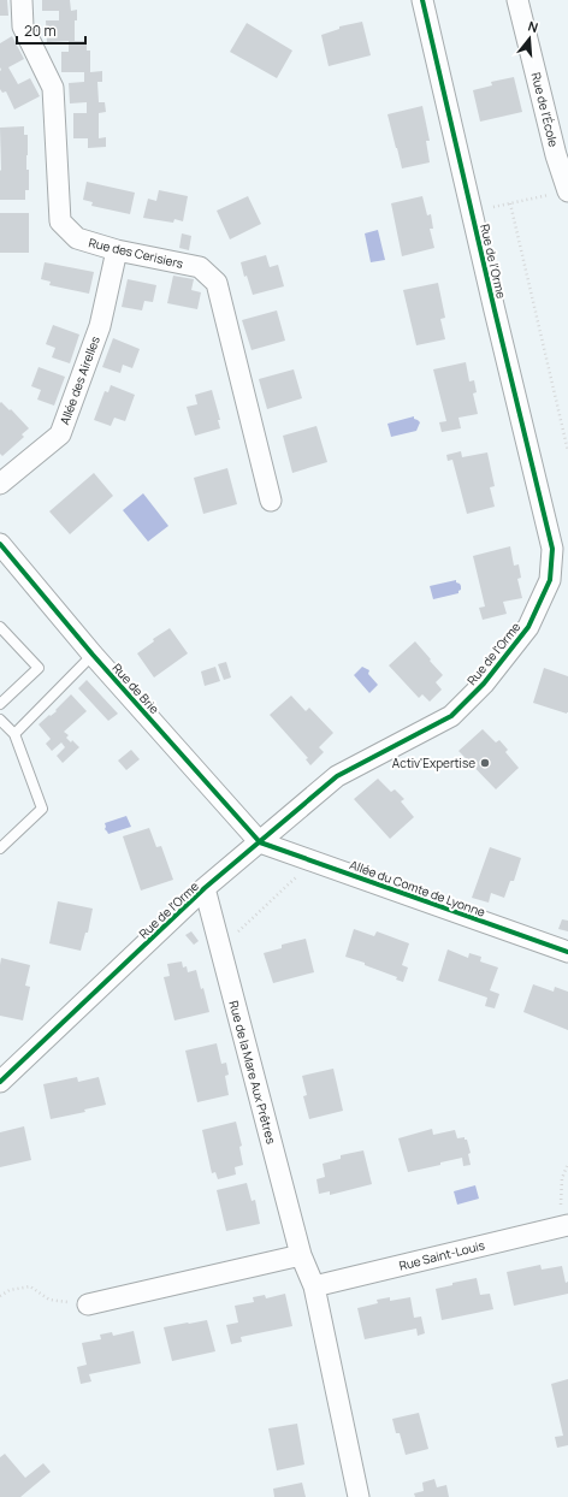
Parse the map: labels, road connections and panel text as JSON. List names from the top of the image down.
{
  "streets": {
    "street": [
      "Rue de l'École",
      "Rue des Cerisiers",
      "Rue de l'Orme",
      "Allée des Airelles",
      "Rue de Brie",
      "Allée du Comte de Lyonne",
      "Rue de la Mare Aux Prêtres",
      "Rue Saint-Louis"
    ]
  },
  "crossings": [
    ["Rue des Cerisiers", "Allée des Airelles"],
    ["Rue de l'Orme", "Rue de Brie"],
    ["Rue de l'Orme", "Allée du Comte de Lyonne"],
    ["Rue de l'Orme", "Rue de la Mare Aux Prêtres"],
    ["Rue de Brie", "Allée du Comte de Lyonne"],
    ["Rue de la Mare Aux Prêtres", "Rue Saint-Louis"]
  ],
  "places": ["Activ'Expertise"],
  "scale_bar": "20 m",
  "north": "top"
}
